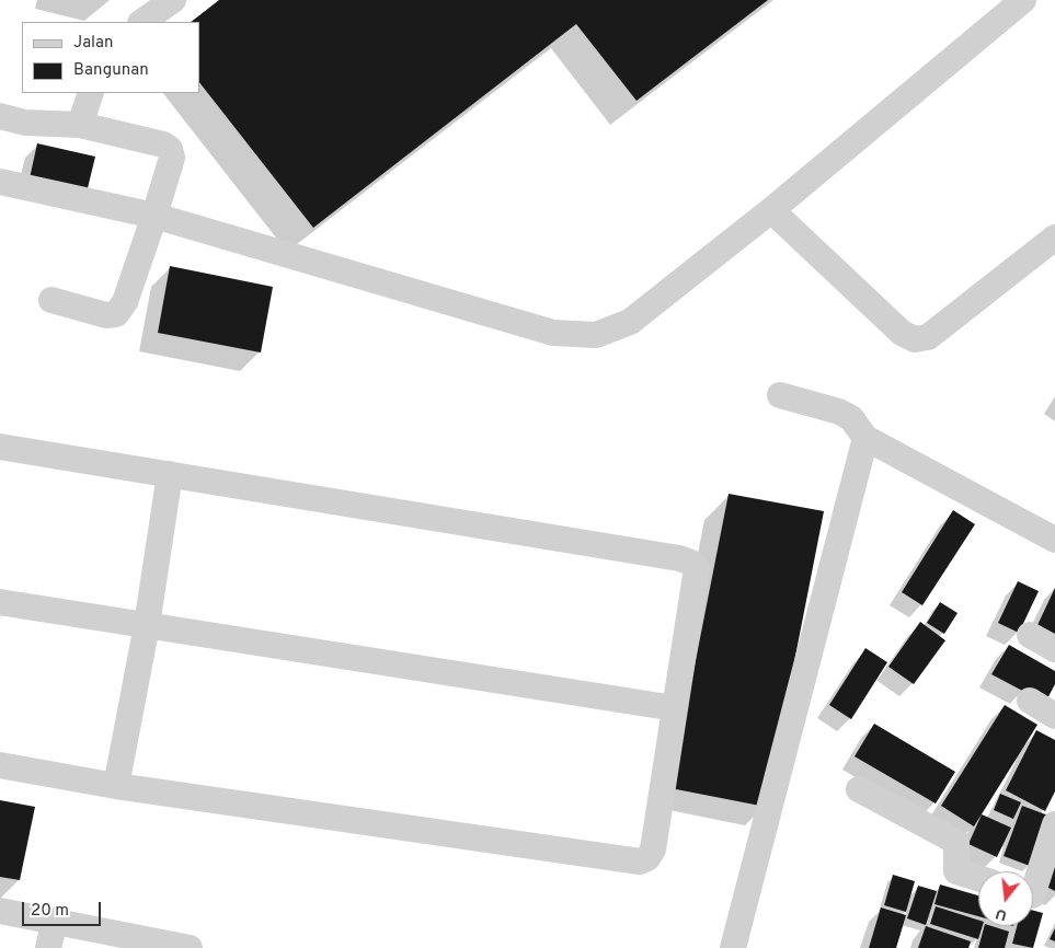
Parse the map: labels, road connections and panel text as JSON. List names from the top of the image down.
{
  "legend": ["Jalan", "Bangunan"],
  "scale_bar": "20 m",
  "north": "bottom"
}
